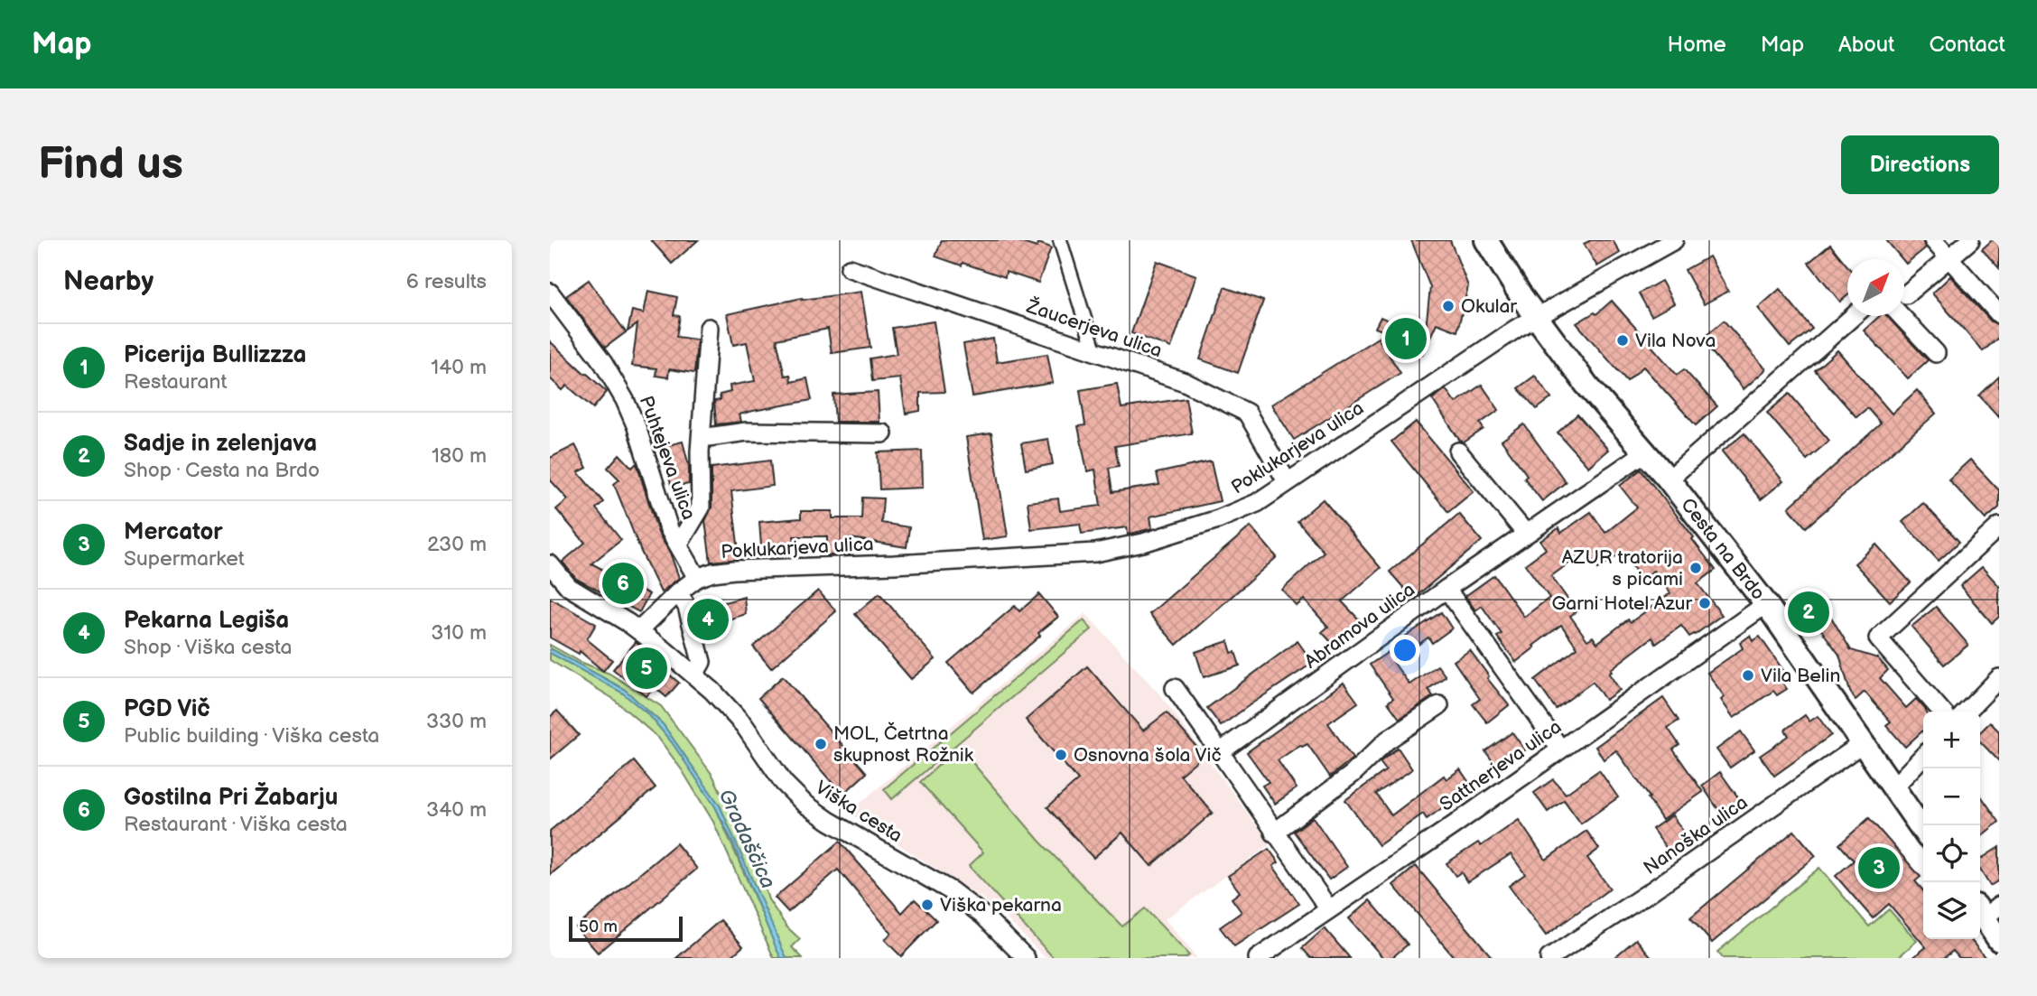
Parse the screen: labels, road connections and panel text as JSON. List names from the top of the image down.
{
  "streets": {
    "street": [
      "Žaucerjeva ulica",
      "Poklukarjeva ulica",
      "Puhtejeva ulica",
      "Cesta na Brdo",
      "Abramova ulica",
      "Sattnerjeva ulica",
      "Viška cesta",
      "Nanoška ulica"
    ]
  },
  "crossings": [
    ["Žaucerjeva ulica", "Poklukarjeva ulica"],
    ["Poklukarjeva ulica", "Puhtejeva ulica"],
    ["Poklukarjeva ulica", "Cesta na Brdo"],
    ["Cesta na Brdo", "Abramova ulica"],
    ["Cesta na Brdo", "Sattnerjeva ulica"],
    ["Cesta na Brdo", "Nanoška ulica"]
  ],
  "water": ["Gradaščica"],
  "places": [
    "Okular",
    "Vila Nova",
    "AZUR tratorija s picami",
    "Garni Hotel Azur",
    "Vila Belin",
    "MOL, Četrtna skupnost Rožnik",
    "Osnovna šola Vič",
    "Viška pekarna"
  ],
  "scale_bar": "50 m",
  "north": "top right",
  "page": {
    "header": "Map",
    "nav": [
      "Home",
      "Map",
      "About",
      "Contact"
    ],
    "buttons": "Directions",
    "title": "Find us",
    "heading": ["Nearby", "6 results"],
    "pins": [
      "1",
      "6",
      "2",
      "4",
      "5",
      "3"
    ],
    "list": [
      {
        "mark": "1",
        "name": "Picerija Bullizzza",
        "note": "Restaurant",
        "value": "140 m"
      },
      {
        "mark": "2",
        "name": "Sadje in zelenjava",
        "note": "Shop · Cesta na Brdo",
        "value": "180 m"
      },
      {
        "mark": "3",
        "name": "Mercator",
        "note": "Supermarket",
        "value": "230 m"
      },
      {
        "mark": "4",
        "name": "Pekarna Legiša",
        "note": "Shop · Viška cesta",
        "value": "310 m"
      },
      {
        "mark": "5",
        "name": "PGD Vič",
        "note": "Public building · Viška cesta",
        "value": "330 m"
      },
      {
        "mark": "6",
        "name": "Gostilna Pri Žabarju",
        "note": "Restaurant · Viška cesta",
        "value": "340 m"
      }
    ],
    "map_buttons": ["+", "−"],
    "scale": "50 m"
  }
}
